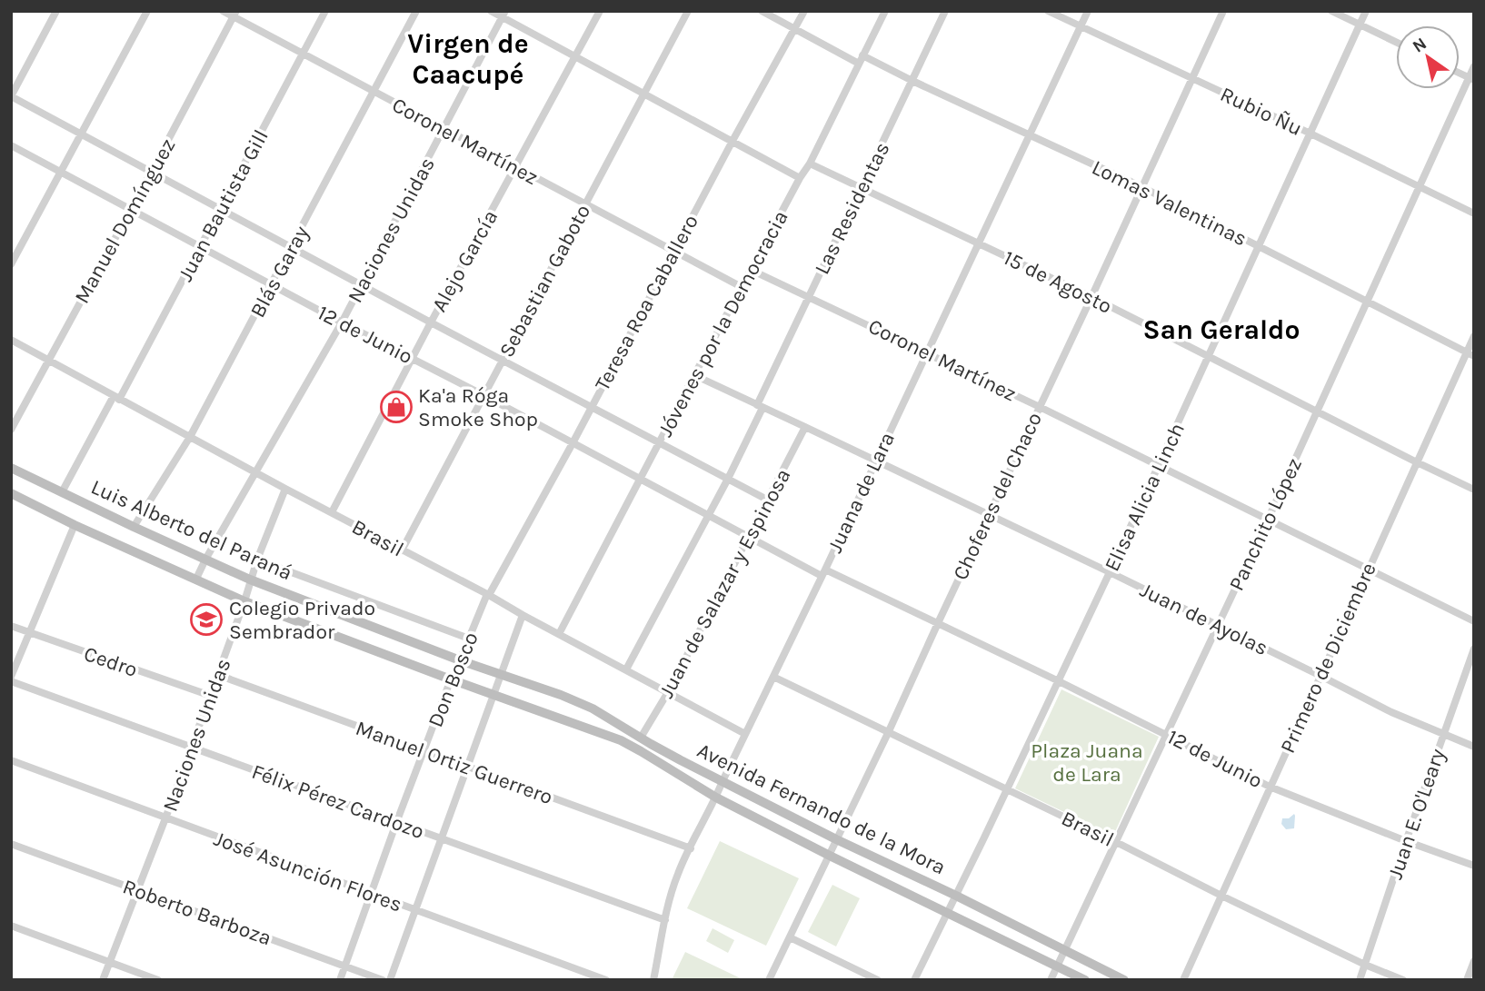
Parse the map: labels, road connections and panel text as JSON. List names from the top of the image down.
{
  "streets": {
    "main road": ["Luis Alberto del Paraná", "Avenida Fernando de la Mora"],
    "street": [
      "Rubio Ñu",
      "Coronel Martínez",
      "Lomas Valentinas",
      "Juan Bautista Gill",
      "Las Residentas",
      "Manuel Domínguez",
      "Naciones Unidas",
      "Alejo García",
      "Blás Garay",
      "Sebastian Gaboto",
      "15 de Agosto",
      "Teresa Roa Caballero",
      "Jóvenes por la Democracia",
      "12 de Junio",
      "Juana de Lara",
      "Choferes del Chaco",
      "Elisa Alicia Linch",
      "Panchito López",
      "Brasil",
      "Juan de Salazar y Espinosa",
      "Juan de Ayolas",
      "Primero de Diciembre",
      "Cedro",
      "Don Bosco",
      "Manuel Ortiz Guerrero",
      "Félix Pérez Cardozo",
      "Juan E. O'Leary",
      "José Asunción Flores",
      "Roberto Barboza"
    ]
  },
  "crossings": [
    ["Rubio Ñu", "Juana de Lara"],
    ["Rubio Ñu", "Choferes del Chaco"],
    ["Rubio Ñu", "Elisa Alicia Linch"],
    ["Rubio Ñu", "Panchito López"],
    ["Coronel Martínez", "Juan Bautista Gill"],
    ["Coronel Martínez", "Las Residentas"],
    ["Coronel Martínez", "Manuel Domínguez"],
    ["Coronel Martínez", "Naciones Unidas"],
    ["Coronel Martínez", "Alejo García"],
    ["Coronel Martínez", "Blás Garay"],
    ["Coronel Martínez", "Sebastian Gaboto"],
    ["Coronel Martínez", "Teresa Roa Caballero"],
    ["Coronel Martínez", "Jóvenes por la Democracia"],
    ["Coronel Martínez", "Juana de Lara"],
    ["Coronel Martínez", "Choferes del Chaco"],
    ["Coronel Martínez", "Elisa Alicia Linch"],
    ["Coronel Martínez", "Panchito López"],
    ["Coronel Martínez", "Primero de Diciembre"],
    ["Lomas Valentinas", "Las Residentas"],
    ["Lomas Valentinas", "Teresa Roa Caballero"],
    ["Lomas Valentinas", "Jóvenes por la Democracia"],
    ["Lomas Valentinas", "Juana de Lara"],
    ["Lomas Valentinas", "Choferes del Chaco"],
    ["Lomas Valentinas", "Elisa Alicia Linch"],
    ["Lomas Valentinas", "Panchito López"],
    ["Lomas Valentinas", "Primero de Diciembre"],
    ["Juan Bautista Gill", "12 de Junio"],
    ["Juan Bautista Gill", "Luis Alberto del Paraná"],
    ["Juan Bautista Gill", "Brasil"],
    ["Las Residentas", "15 de Agosto"],
    ["Las Residentas", "12 de Junio"],
    ["Las Residentas", "Brasil"],
    ["Las Residentas", "Juan de Ayolas"],
    ["Manuel Domínguez", "12 de Junio"],
    ["Manuel Domínguez", "Brasil"],
    ["Naciones Unidas", "12 de Junio"],
    ["Naciones Unidas", "Luis Alberto del Paraná"],
    ["Naciones Unidas", "Brasil"],
    ["Naciones Unidas", "Cedro"],
    ["Naciones Unidas", "Manuel Ortiz Guerrero"],
    ["Naciones Unidas", "Félix Pérez Cardozo"],
    ["Naciones Unidas", "Avenida Fernando de la Mora"],
    ["Naciones Unidas", "José Asunción Flores"],
    ["Naciones Unidas", "Roberto Barboza"],
    ["Alejo García", "12 de Junio"],
    ["Alejo García", "Brasil"],
    ["Blás Garay", "12 de Junio"],
    ["Blás Garay", "Luis Alberto del Paraná"],
    ["Blás Garay", "Brasil"],
    ["Sebastian Gaboto", "12 de Junio"],
    ["Sebastian Gaboto", "Brasil"],
    ["15 de Agosto", "Jóvenes por la Democracia"],
    ["15 de Agosto", "Juana de Lara"],
    ["15 de Agosto", "Choferes del Chaco"],
    ["15 de Agosto", "Elisa Alicia Linch"],
    ["15 de Agosto", "Panchito López"],
    ["15 de Agosto", "Primero de Diciembre"],
    ["Teresa Roa Caballero", "12 de Junio"],
    ["Teresa Roa Caballero", "Brasil"],
    ["Teresa Roa Caballero", "Don Bosco"],
    ["Jóvenes por la Democracia", "12 de Junio"],
    ["Jóvenes por la Democracia", "Brasil"],
    ["Jóvenes por la Democracia", "Juan de Ayolas"],
    ["12 de Junio", "Juana de Lara"],
    ["12 de Junio", "Choferes del Chaco"],
    ["12 de Junio", "Elisa Alicia Linch"],
    ["12 de Junio", "Panchito López"],
    ["12 de Junio", "Juan de Salazar y Espinosa"],
    ["12 de Junio", "Primero de Diciembre"],
    ["12 de Junio", "Juan E. O'Leary"],
    ["Juana de Lara", "Brasil"],
    ["Juana de Lara", "Juan de Ayolas"],
    ["Juana de Lara", "Manuel Ortiz Guerrero"],
    ["Juana de Lara", "Félix Pérez Cardozo"],
    ["Juana de Lara", "Avenida Fernando de la Mora"],
    ["Choferes del Chaco", "Brasil"],
    ["Choferes del Chaco", "Juan de Ayolas"],
    ["Choferes del Chaco", "Avenida Fernando de la Mora"],
    ["Elisa Alicia Linch", "Brasil"],
    ["Elisa Alicia Linch", "Juan de Ayolas"],
    ["Elisa Alicia Linch", "Avenida Fernando de la Mora"],
    ["Panchito López", "Brasil"],
    ["Panchito López", "Juan de Ayolas"],
    ["Panchito López", "Avenida Fernando de la Mora"],
    ["Luis Alberto del Paraná", "Don Bosco"],
    ["Luis Alberto del Paraná", "Avenida Fernando de la Mora"],
    ["Brasil", "Juan de Salazar y Espinosa"],
    ["Brasil", "Primero de Diciembre"],
    ["Brasil", "Don Bosco"],
    ["Brasil", "Juan E. O'Leary"],
    ["Juan de Salazar y Espinosa", "Juan de Ayolas"],
    ["Juan de Salazar y Espinosa", "Avenida Fernando de la Mora"],
    ["Juan de Ayolas", "Primero de Diciembre"],
    ["Juan de Ayolas", "Juan E. O'Leary"],
    ["Don Bosco", "Manuel Ortiz Guerrero"],
    ["Don Bosco", "Félix Pérez Cardozo"],
    ["Don Bosco", "Avenida Fernando de la Mora"],
    ["Don Bosco", "José Asunción Flores"],
    ["Don Bosco", "Roberto Barboza"]
  ],
  "districts": ["Virgen de Caacupé", "San Geraldo"],
  "parks": ["Plaza Juana de Lara"],
  "places": {
    "shop": ["Ka'a Róga Smoke Shop"],
    "school or university": ["Colegio Privado Sembrador"]
  },
  "north": "top left"
}
